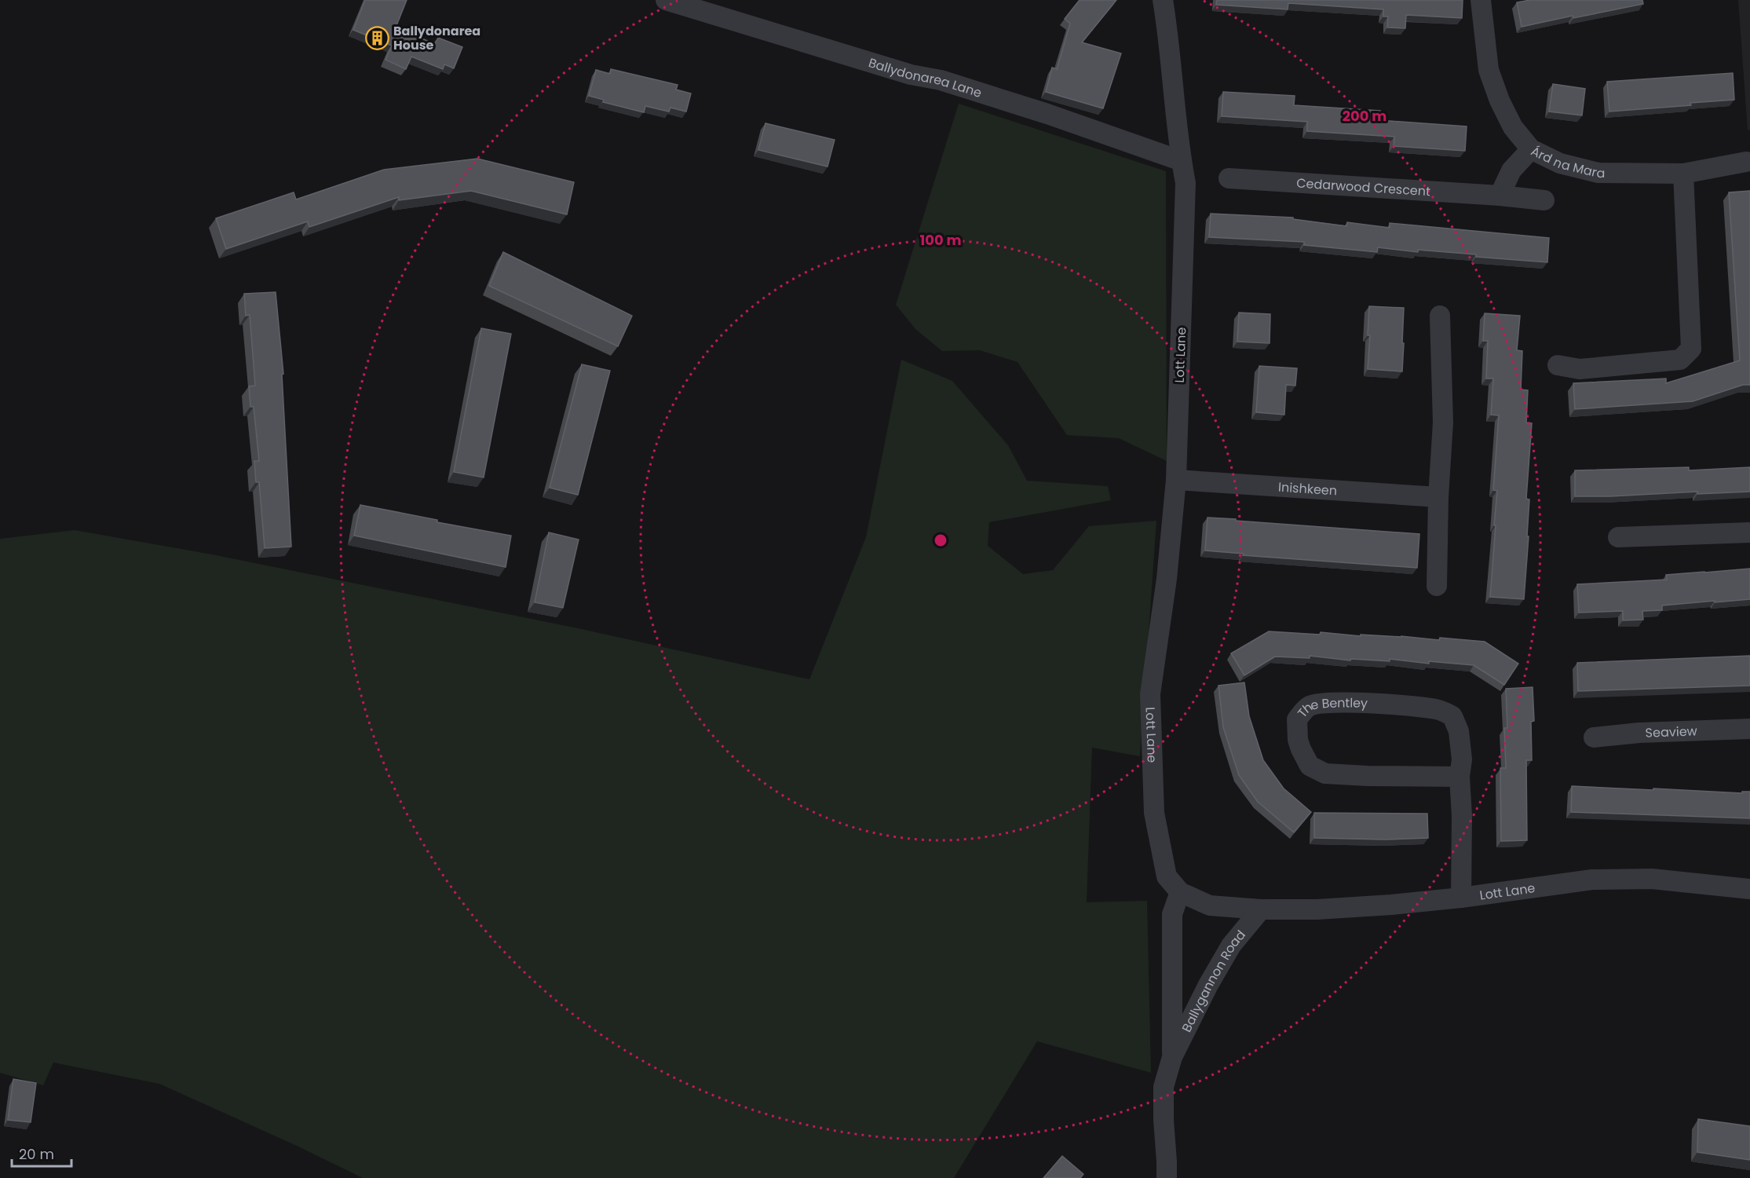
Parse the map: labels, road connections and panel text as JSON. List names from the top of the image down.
{
  "streets": {
    "street": [
      "Ballydonarea Lane",
      "Árd na Mara",
      "Cedarwood Crescent",
      "Lott Lane",
      "Inishkeen",
      "The Bentley",
      "Seaview",
      "Ballygannon Road"
    ]
  },
  "crossings": [
    ["Ballydonarea Lane", "Lott Lane"],
    ["Lott Lane", "Inishkeen"],
    ["Lott Lane", "The Bentley"],
    ["Lott Lane", "Ballygannon Road"]
  ],
  "places": {
    "building": ["Ballydonarea House"]
  },
  "scale_bar": "20 m",
  "rings": ["200 m", "100 m"]
}
